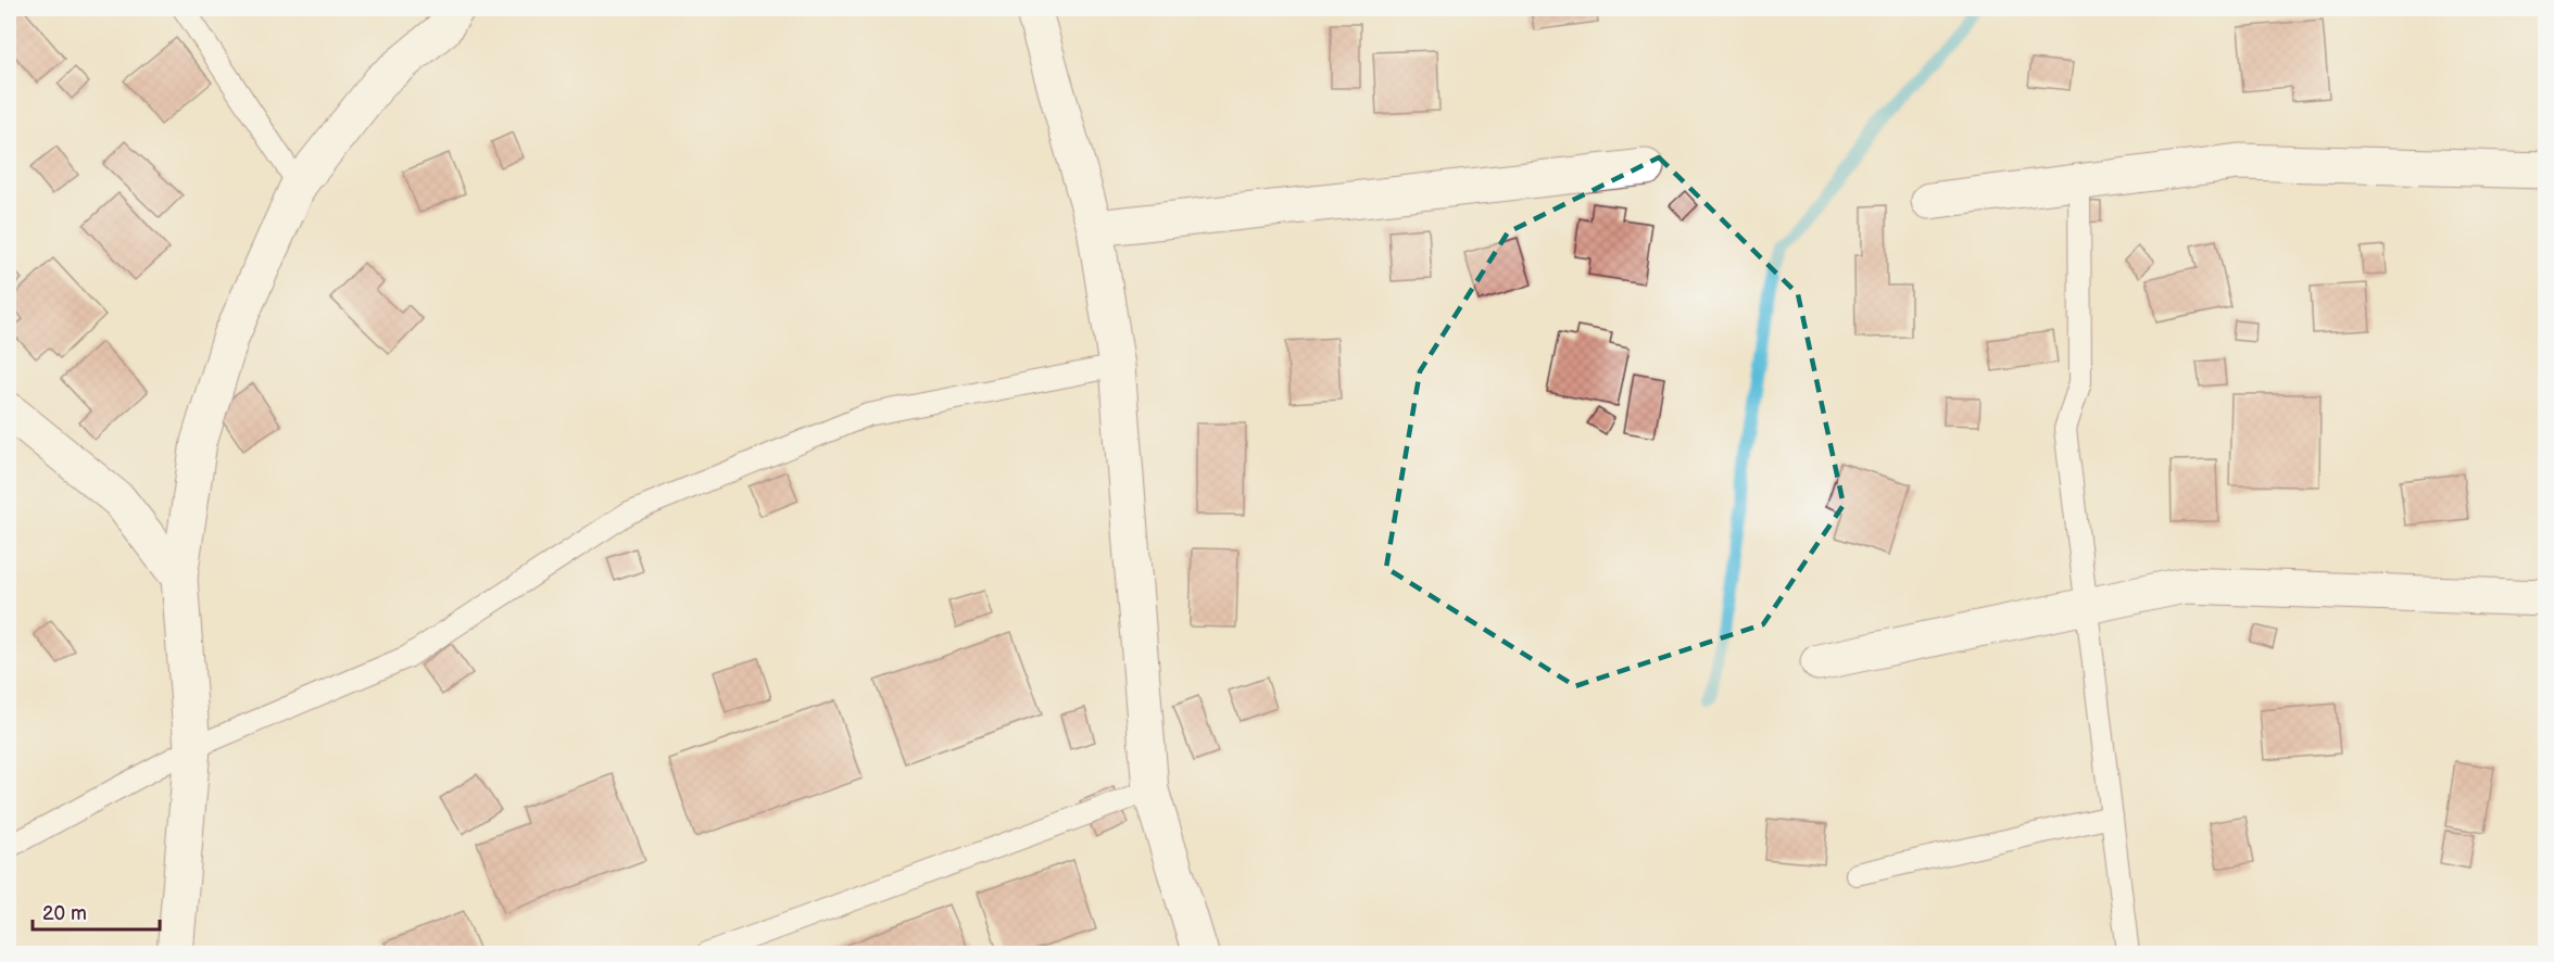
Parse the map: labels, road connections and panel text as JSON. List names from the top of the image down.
{
  "scale_bar": "20 m"
}
